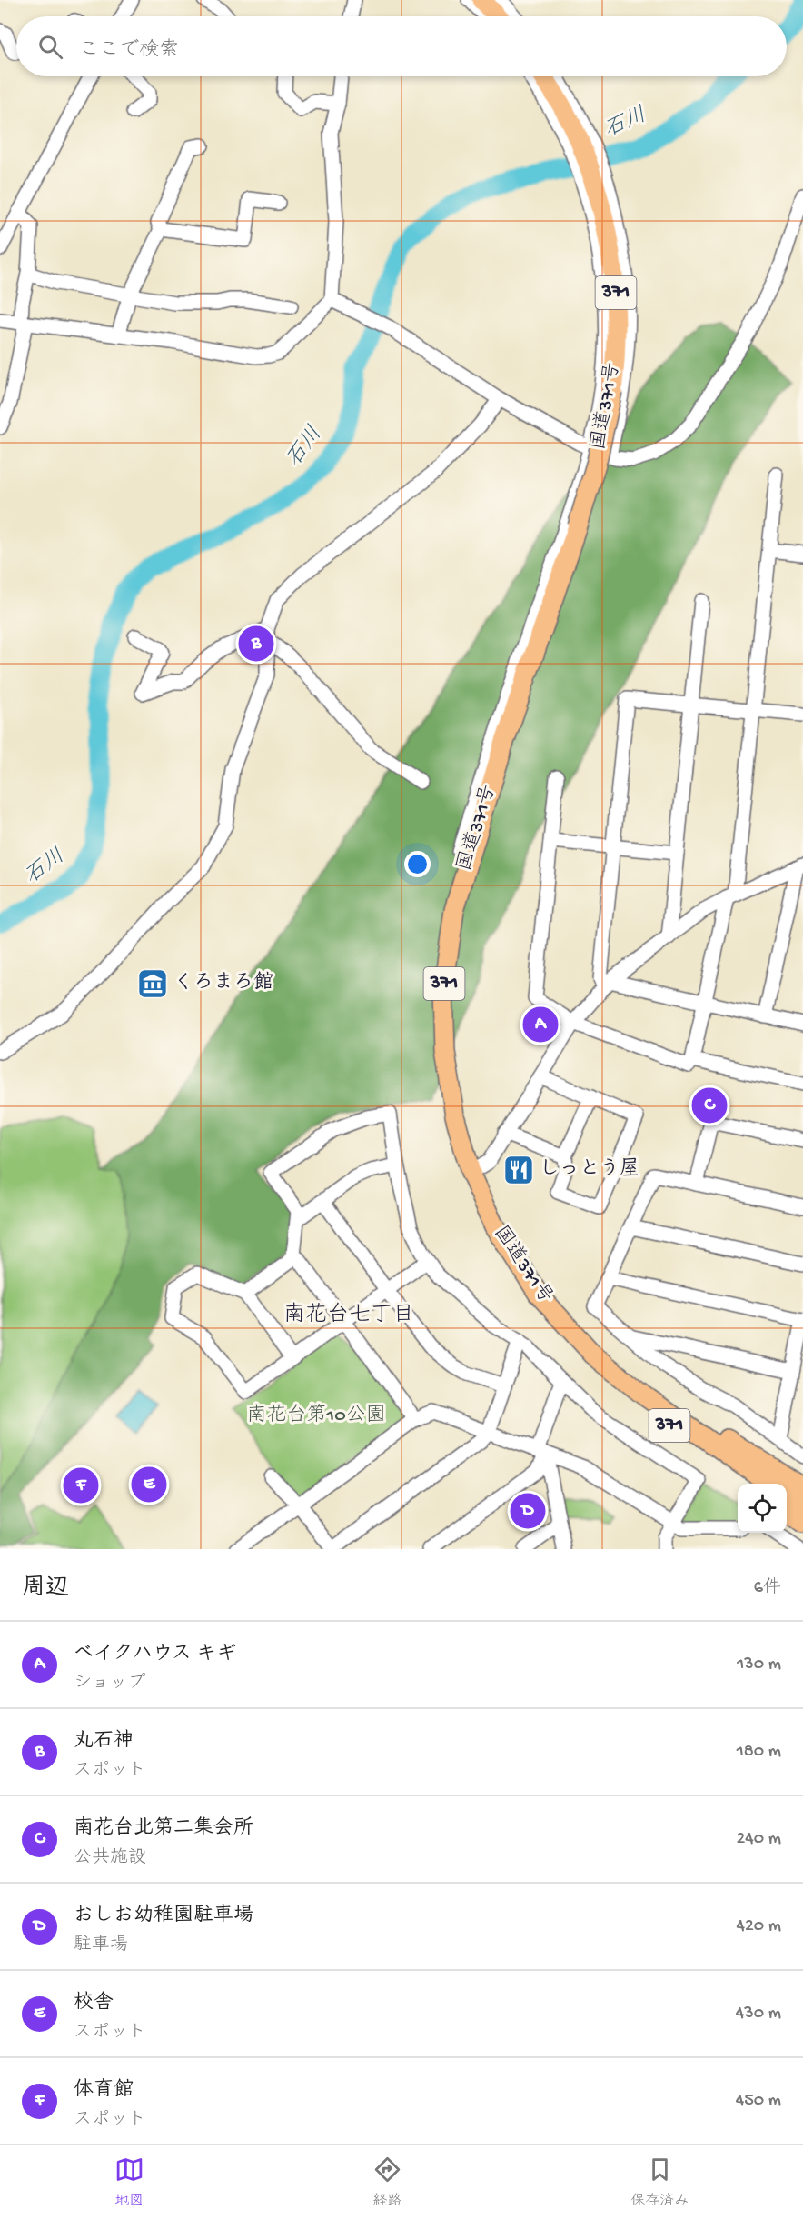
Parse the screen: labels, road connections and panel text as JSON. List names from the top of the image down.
{
  "streets": {
    "highway": ["371", "国道371号"]
  },
  "crossings": [
    ["371", "国道371号"]
  ],
  "districts": ["南花台七丁目"],
  "water": ["石川"],
  "parks": ["南花台第10公園"],
  "places": {
    "museum": ["くろまろ館"],
    "restaurant": ["しっとう屋"]
  },
  "page": {
    "search": "ここで検索",
    "pins": [
      "B",
      "A",
      "C",
      "E",
      "F",
      "D"
    ],
    "heading": ["周辺", "6件"],
    "list": [
      {
        "mark": "A",
        "name": "ベイクハウス キギ",
        "note": "ショップ",
        "value": "130 m"
      },
      {
        "mark": "B",
        "name": "丸石神",
        "note": "スポット",
        "value": "180 m"
      },
      {
        "mark": "C",
        "name": "南花台北第二集会所",
        "note": "公共施設",
        "value": "240 m"
      },
      {
        "mark": "D",
        "name": "おしお幼稚園駐車場",
        "note": "駐車場",
        "value": "420 m"
      },
      {
        "mark": "E",
        "name": "校舎",
        "note": "スポット",
        "value": "430 m"
      },
      {
        "mark": "F",
        "name": "体育館",
        "note": "スポット",
        "value": "450 m"
      }
    ],
    "nav": ["地図", "経路", "保存済み"]
  }
}
